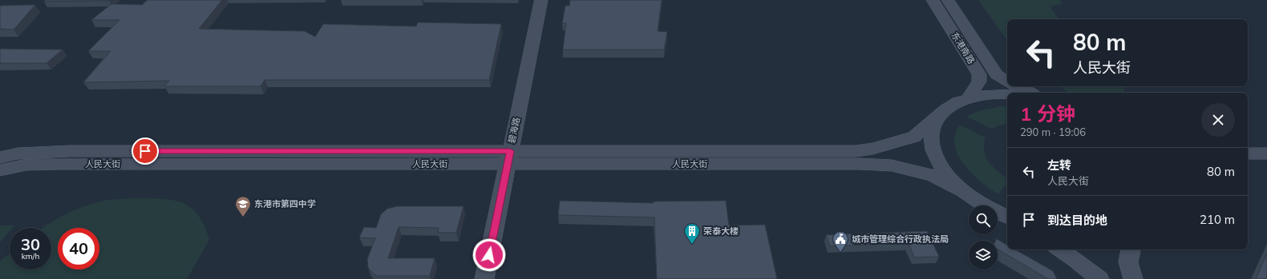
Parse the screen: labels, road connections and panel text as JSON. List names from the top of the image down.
{
  "streets": {
    "main road": ["东港南路", "碧海路", "人民大街"]
  },
  "crossings": [
    ["碧海路", "人民大街"]
  ],
  "places": {
    "school or university": ["东港市第四中学"],
    "building": ["荣泰大楼"],
    "public building": ["城市管理综合行政执法局"]
  },
  "page": {
    "turn": ["80 m", "人民大街"],
    "heading": ["1 分钟", "290 m · 19:06"],
    "list": [
      {
        "name": "左转",
        "note": "人民大街",
        "value": "80 m"
      },
      {
        "name": "到达目的地",
        "value": "210 m"
      }
    ],
    "speed": "30 km/h",
    "limit": "40"
  }
}
